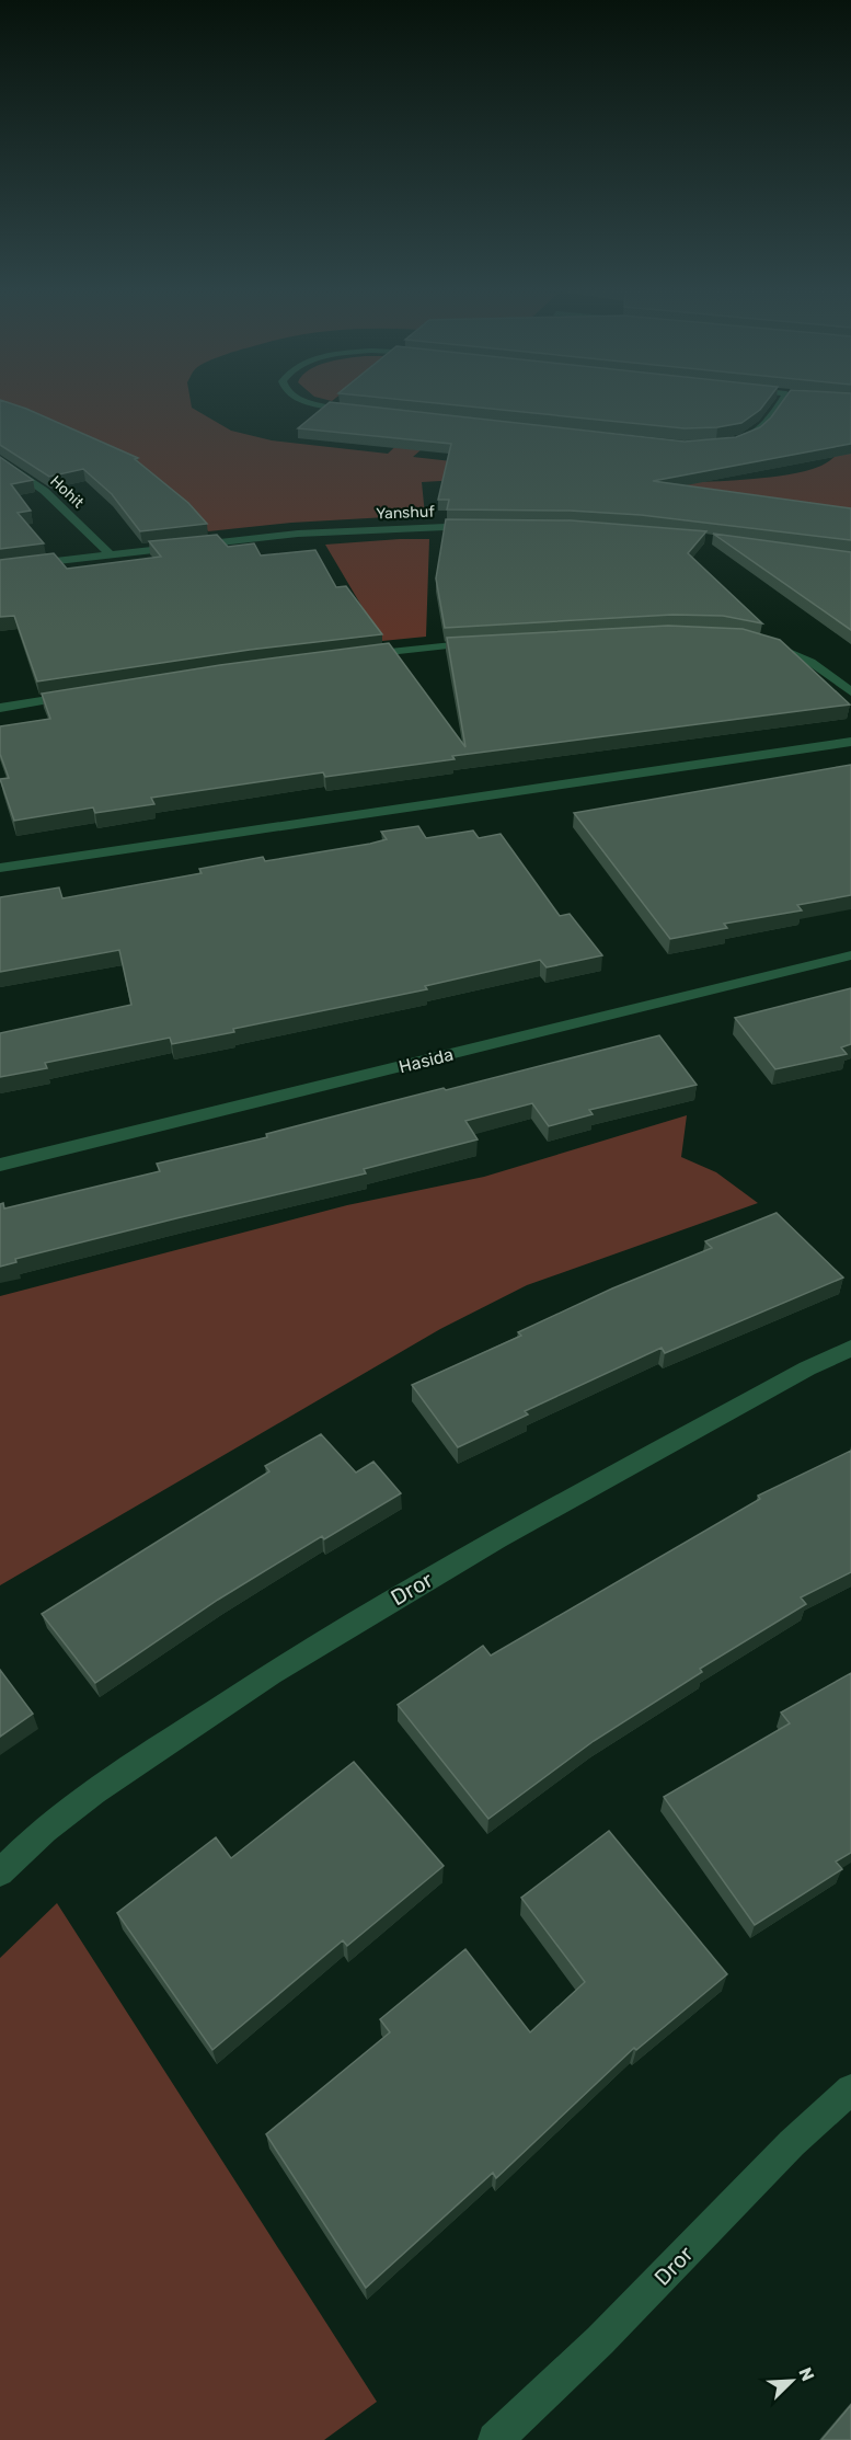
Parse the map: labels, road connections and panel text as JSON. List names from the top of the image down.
{
  "streets": {
    "street": [
      "Hohit",
      "Yanshuf",
      "Hasida",
      "Dror"
    ]
  },
  "crossings": [
    ["Hohit", "Yanshuf"]
  ],
  "north": "top right"
}
